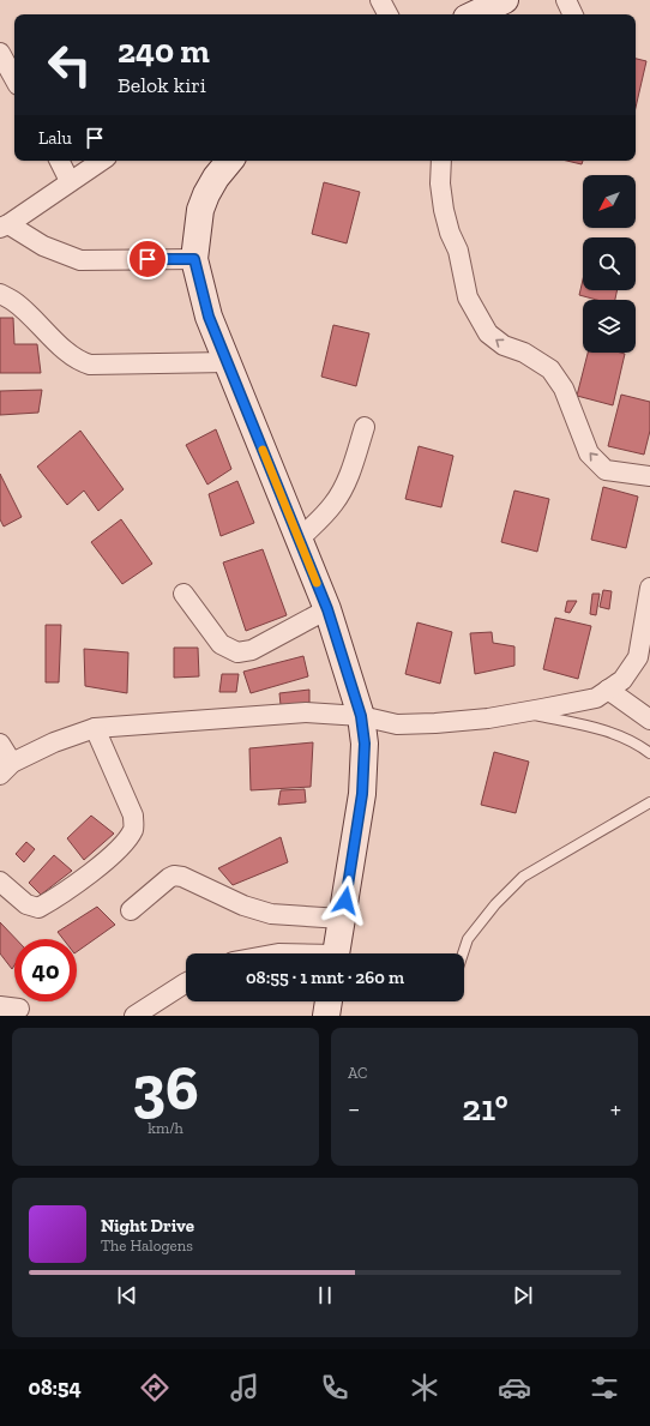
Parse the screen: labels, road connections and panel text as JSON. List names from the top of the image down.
{
  "north": "bottom left",
  "page": {
    "turn": ["240 m", "Belok kiri"],
    "then": "Lalu",
    "limit": "40",
    "trip": "08:55 · 1 mnt · 260 m",
    "tile": [
      ["36", "km/h"],
      "AC"
    ],
    "heat": ["−", "21°", "+"],
    "song": ["Night Drive", "The Halogens"],
    "tabs": "08:54"
  }
}
